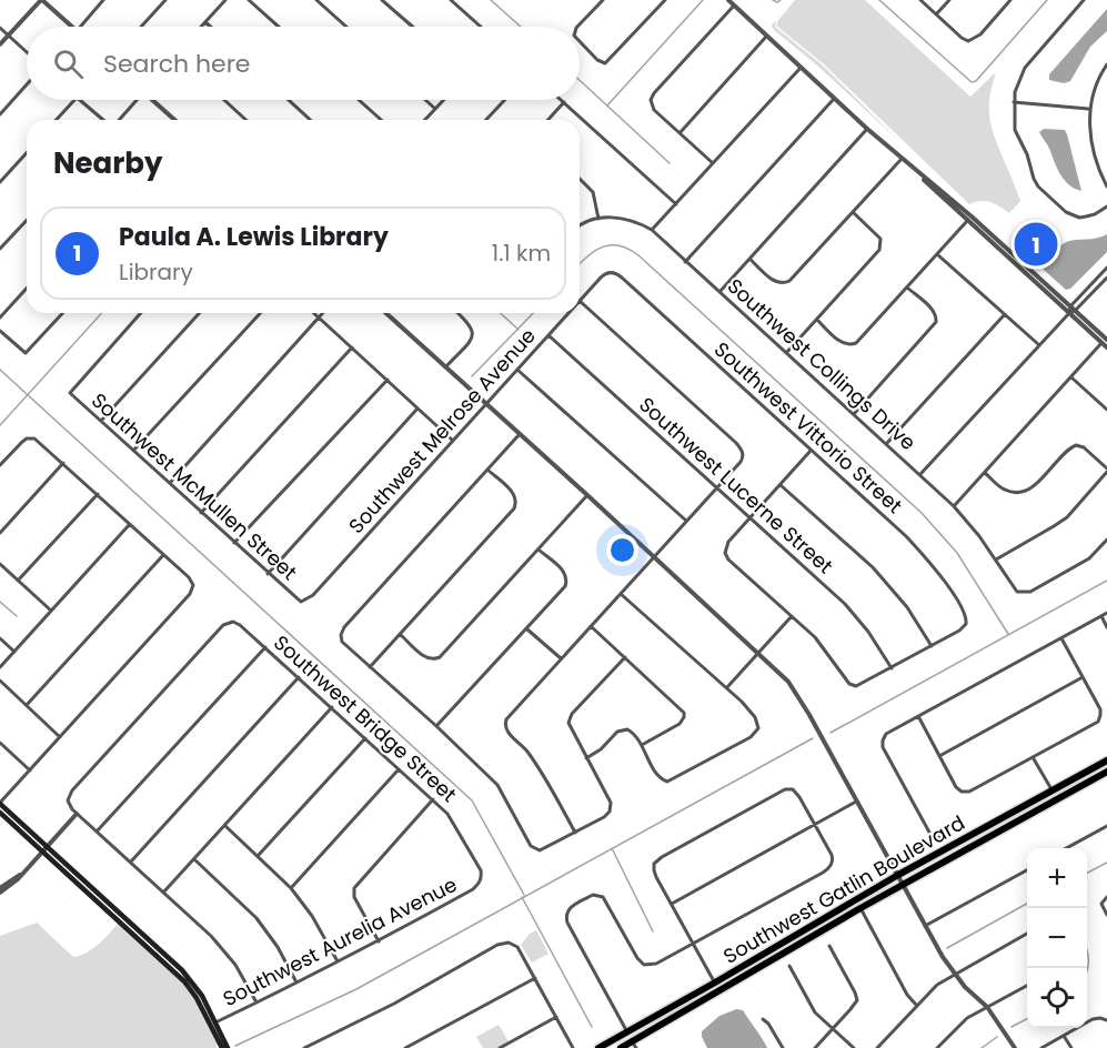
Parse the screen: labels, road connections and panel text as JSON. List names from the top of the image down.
{
  "streets": {
    "main road": ["Southwest Gatlin Boulevard"],
    "street": [
      "Southwest Collings Drive",
      "Southwest Vittorio Street",
      "Southwest Melrose Avenue",
      "Southwest Lucerne Street",
      "Southwest McMullen Street",
      "Southwest Bridge Street",
      "Southwest Aurelia Avenue"
    ]
  },
  "crossings": [
    ["Southwest Vittorio Street", "Southwest Melrose Avenue"],
    ["Southwest Melrose Avenue", "Southwest Lucerne Street"],
    ["Southwest Melrose Avenue", "Southwest McMullen Street"],
    ["Southwest Bridge Street", "Southwest Aurelia Avenue"]
  ],
  "page": {
    "search": "Search here",
    "heading": "Nearby",
    "list": [
      {
        "mark": "1",
        "name": "Paula A. Lewis Library",
        "note": "Library",
        "value": "1.1 km"
      }
    ],
    "pins": "1",
    "map_buttons": ["+", "−"]
  }
}
